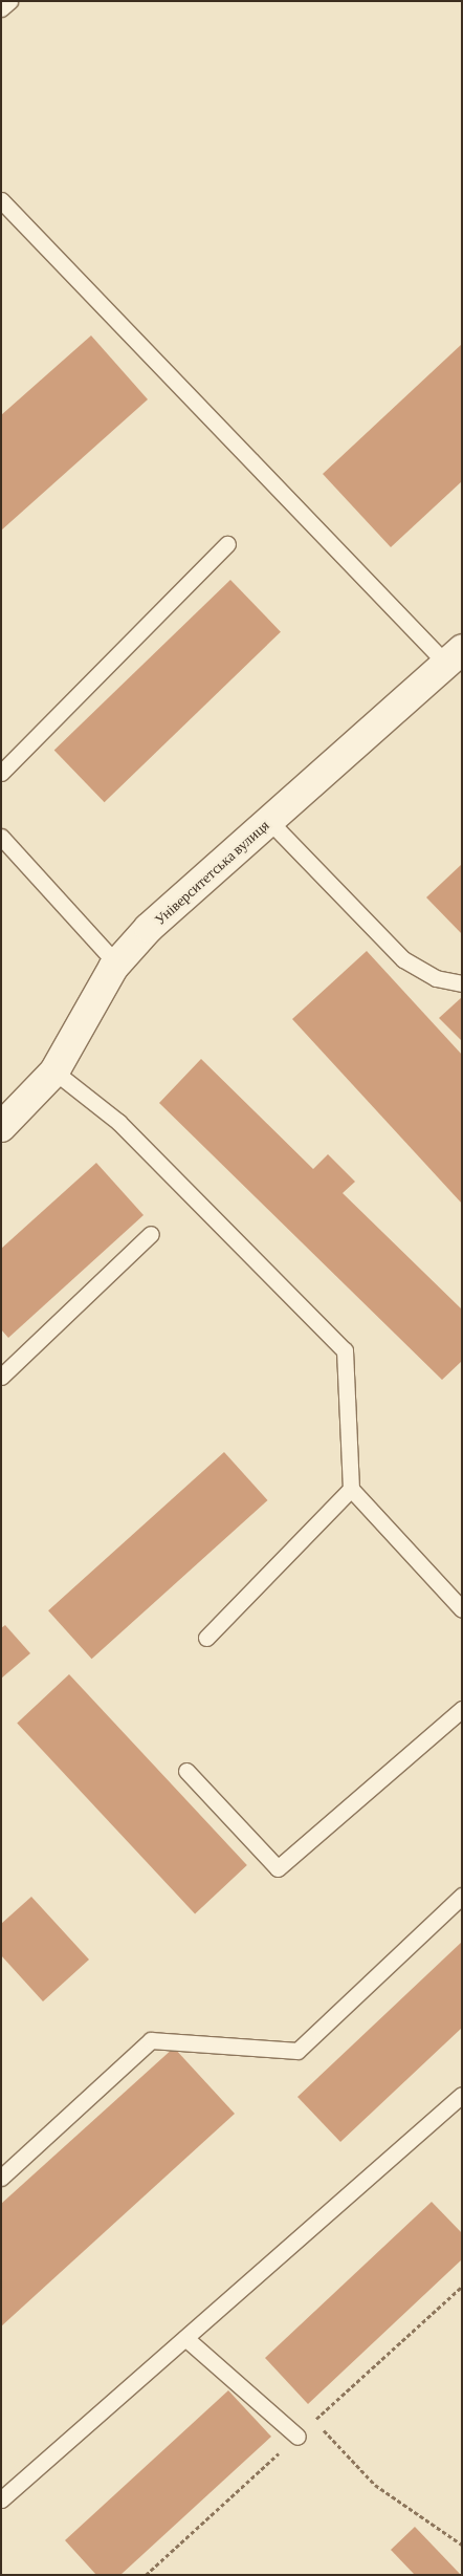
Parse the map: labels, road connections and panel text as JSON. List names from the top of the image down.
{
  "streets": {
    "street": ["Університетська вулиця"]
  }
}
